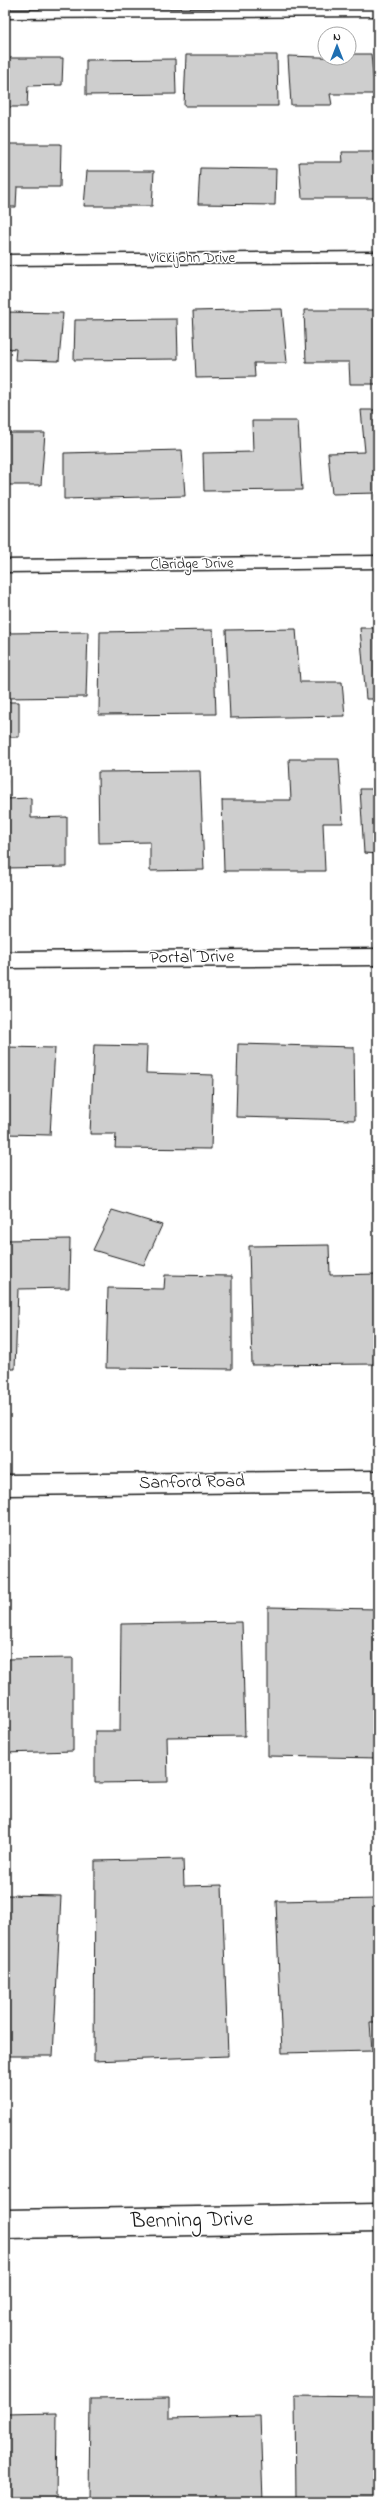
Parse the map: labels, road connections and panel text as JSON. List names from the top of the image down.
{
  "streets": {
    "street": [
      "Vickijohn Drive",
      "Claridge Drive",
      "Portal Drive",
      "Sanford Road",
      "Benning Drive"
    ]
  },
  "north": "top"
}
